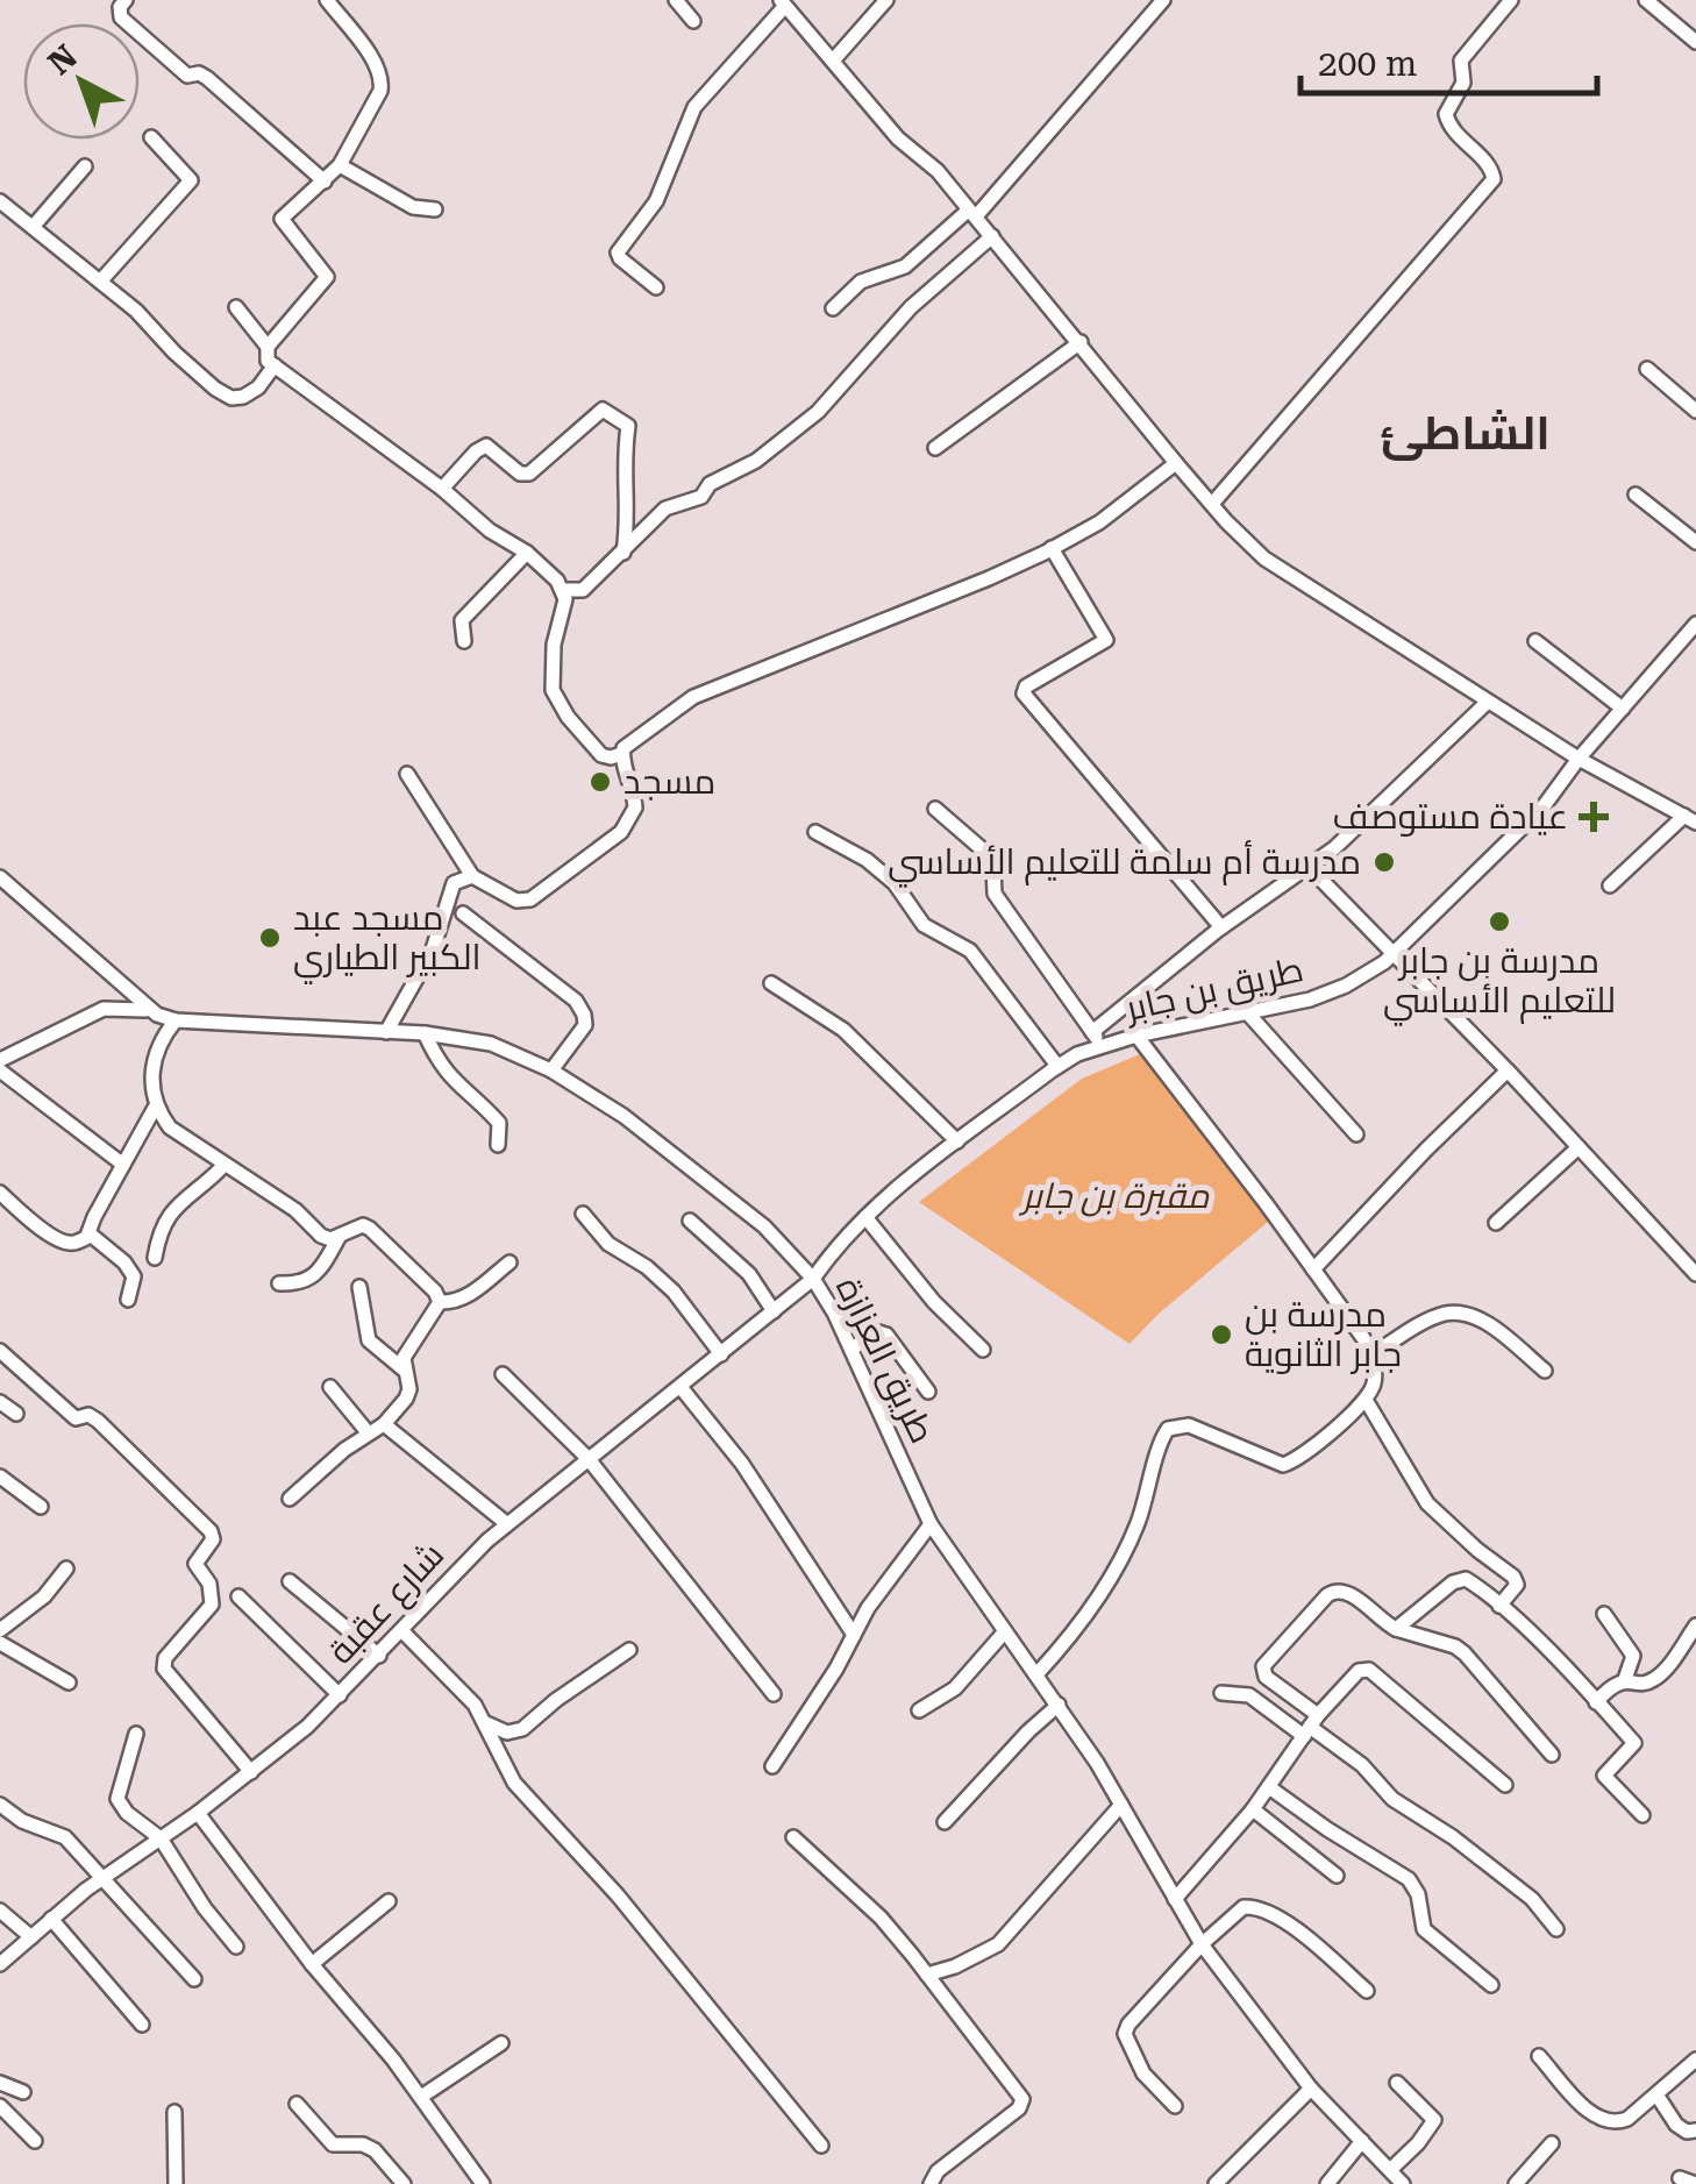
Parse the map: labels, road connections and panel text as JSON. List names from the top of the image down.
{
  "streets": {
    "street": ["طريق بن جابر", "طريق العزازة", "شارع عقبة"]
  },
  "crossings": [
    ["طريق بن جابر", "طريق العزازة"],
    ["طريق بن جابر", "شارع عقبة"],
    ["طريق العزازة", "شارع عقبة"]
  ],
  "districts": ["الشاطئ"],
  "parks": ["مقبرة بن جابر"],
  "places": {
    "other": [
      "مسجد",
      "مدرسة أم سلمة للتعليم الأساسي",
      "مدرسة بن جابر للتعليم الأساسي",
      "مسجد عبد الكبير الطياري",
      "مدرسة بن جابر الثانوية"
    ],
    "health": ["عيادة مستوصف"]
  },
  "scale_bar": "200 m",
  "north": "top left"
}
